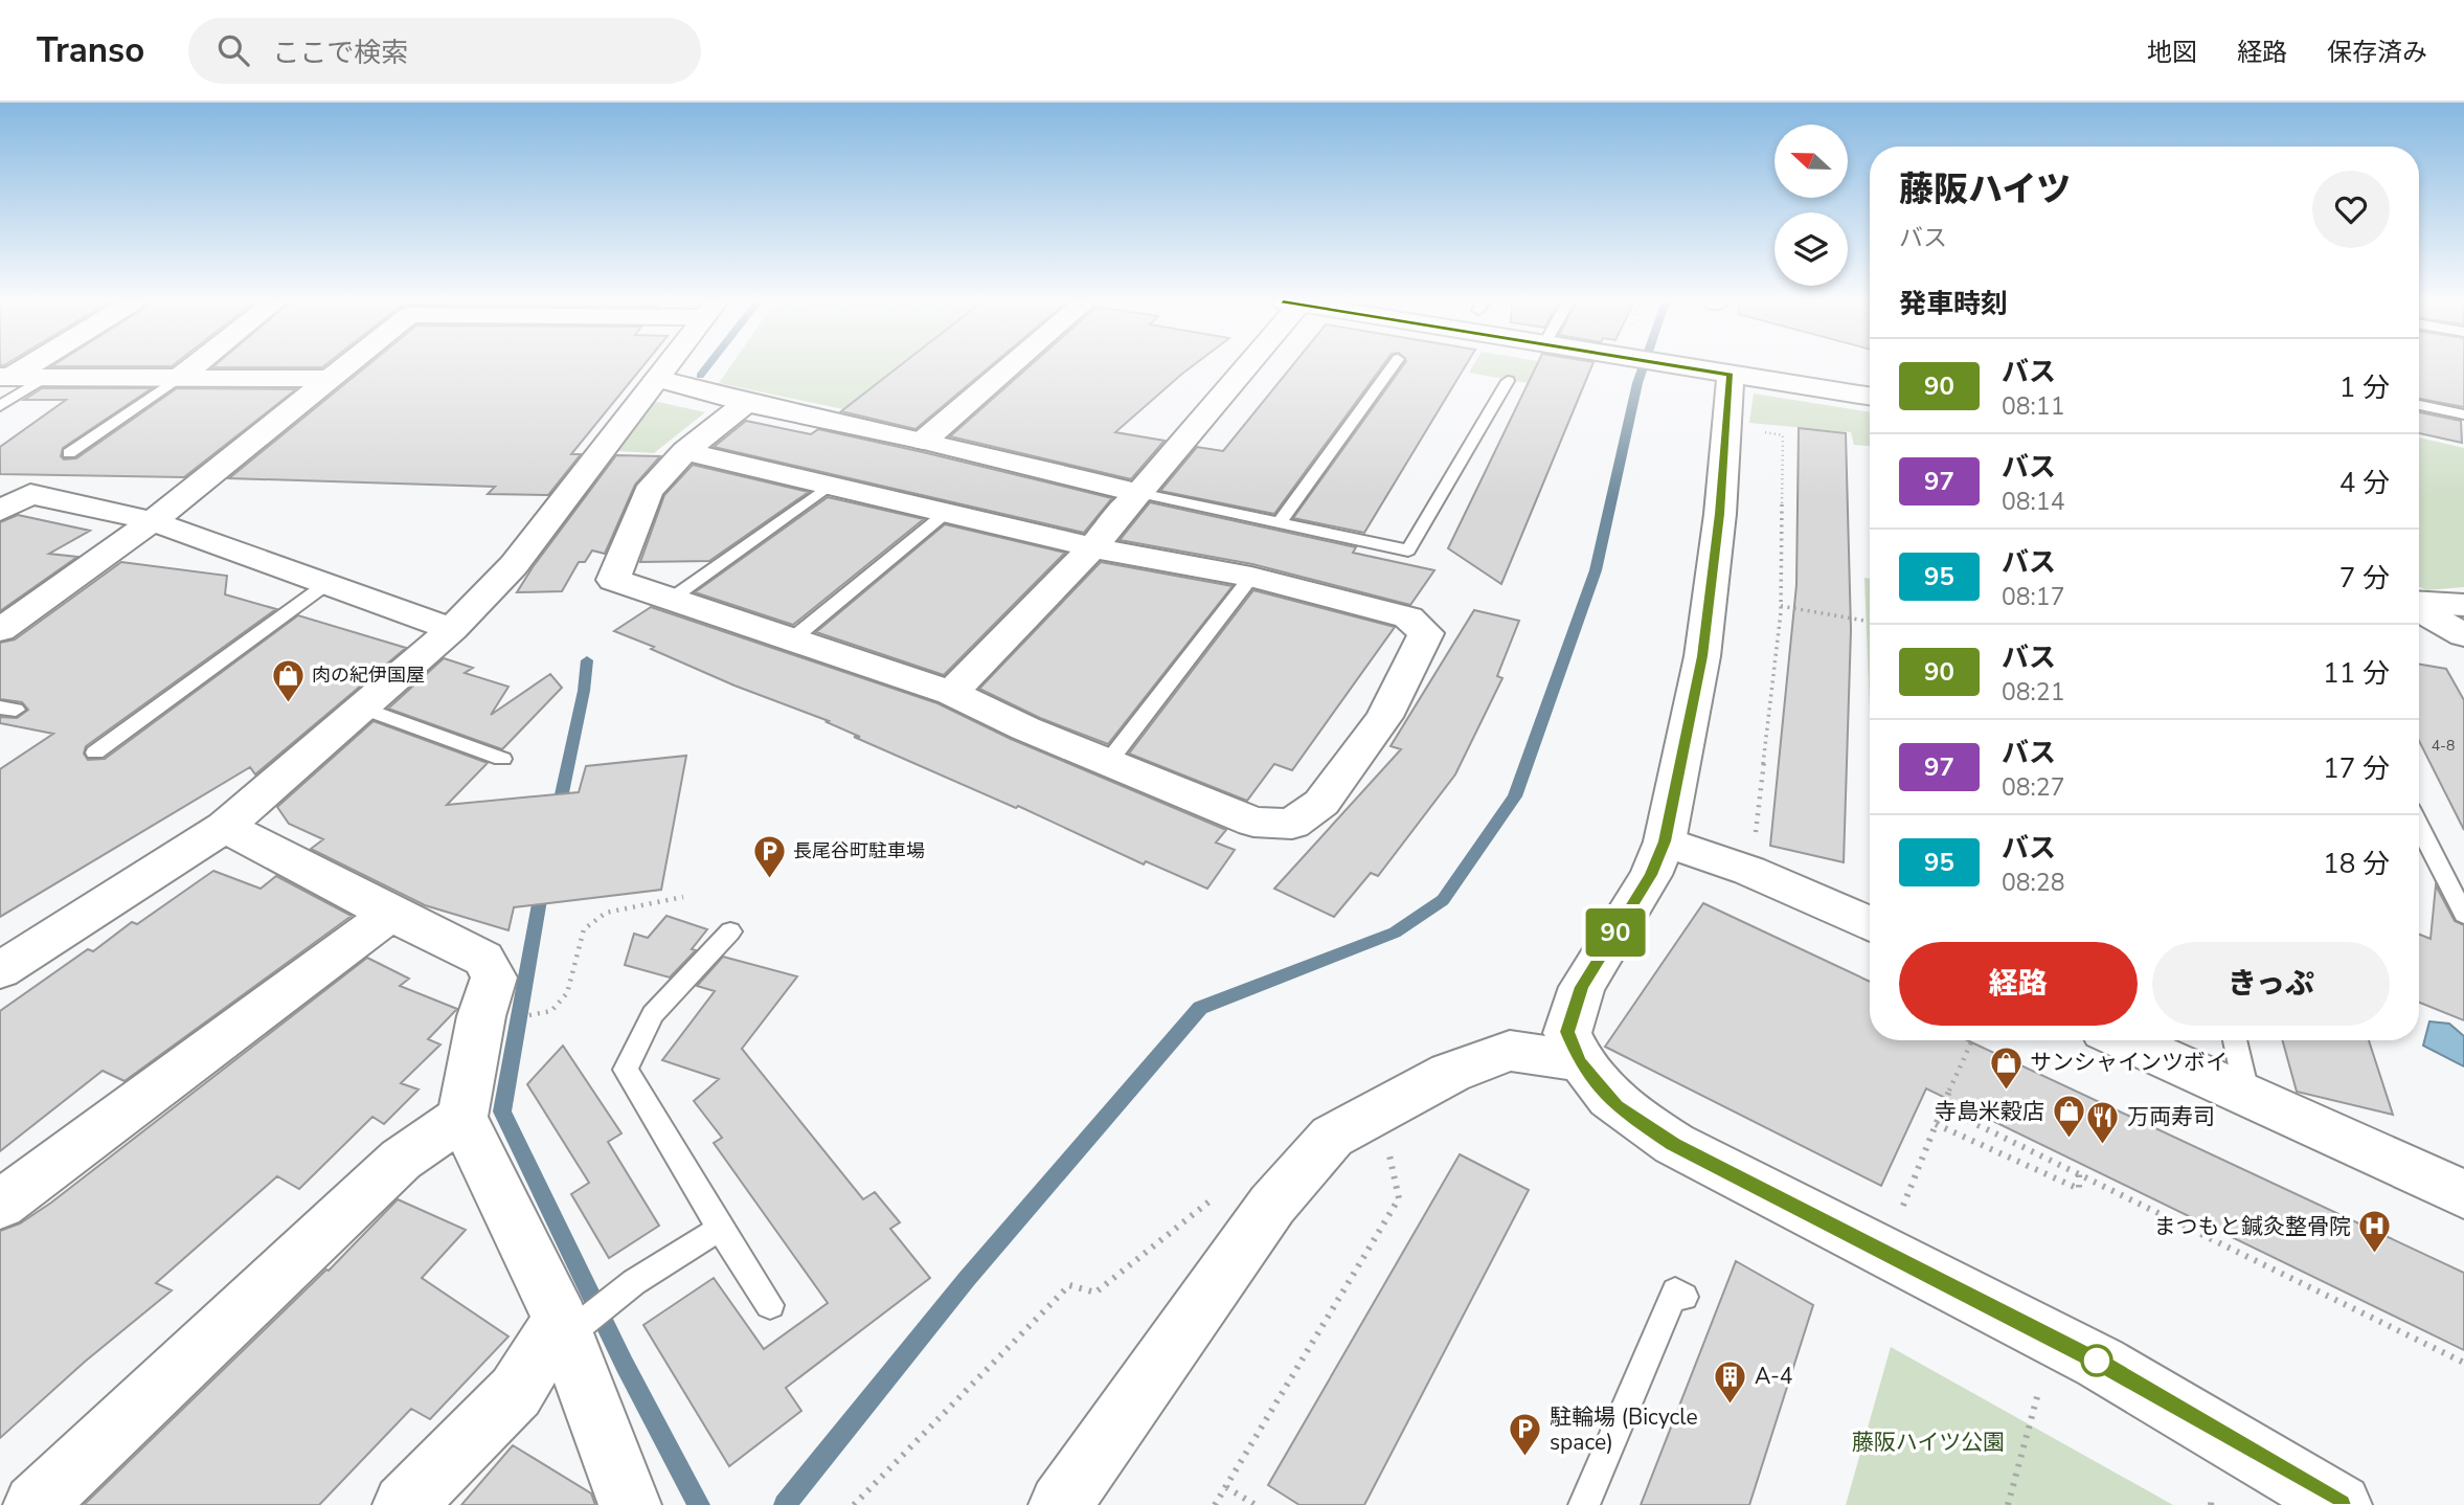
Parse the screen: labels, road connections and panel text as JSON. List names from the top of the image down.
{
  "parks": ["藤阪ハイツ公園"],
  "places": {
    "shop": ["肉の紀伊国屋", "サンシャインツボイ", "寺島米穀店"],
    "parking": ["長尾谷町駐車場", "駐輪場 (Bicycle space)"],
    "restaurant": ["万両寿司"],
    "hospital": ["まつもと鍼灸整骨院"],
    "building": ["A-4"]
  },
  "lines": ["bus line 90"],
  "house_numbers": ["4-8"],
  "north": "left",
  "page": {
    "header": "Transo",
    "search": "ここで検索",
    "nav": ["地図", "経路", "保存済み"],
    "on_map": "90",
    "heading": [
      ["藤阪ハイツ", "バス"],
      "発車時刻"
    ],
    "list": [
      {
        "mark": "90",
        "name": "バス",
        "note": "08:11",
        "value": "1 分"
      },
      {
        "mark": "97",
        "name": "バス",
        "note": "08:14",
        "value": "4 分"
      },
      {
        "mark": "95",
        "name": "バス",
        "note": "08:17",
        "value": "7 分"
      },
      {
        "mark": "90",
        "name": "バス",
        "note": "08:21",
        "value": "11 分"
      },
      {
        "mark": "97",
        "name": "バス",
        "note": "08:27",
        "value": "17 分"
      },
      {
        "mark": "95",
        "name": "バス",
        "note": "08:28",
        "value": "18 分"
      }
    ],
    "buttons": ["経路", "きっぷ"]
  }
}
